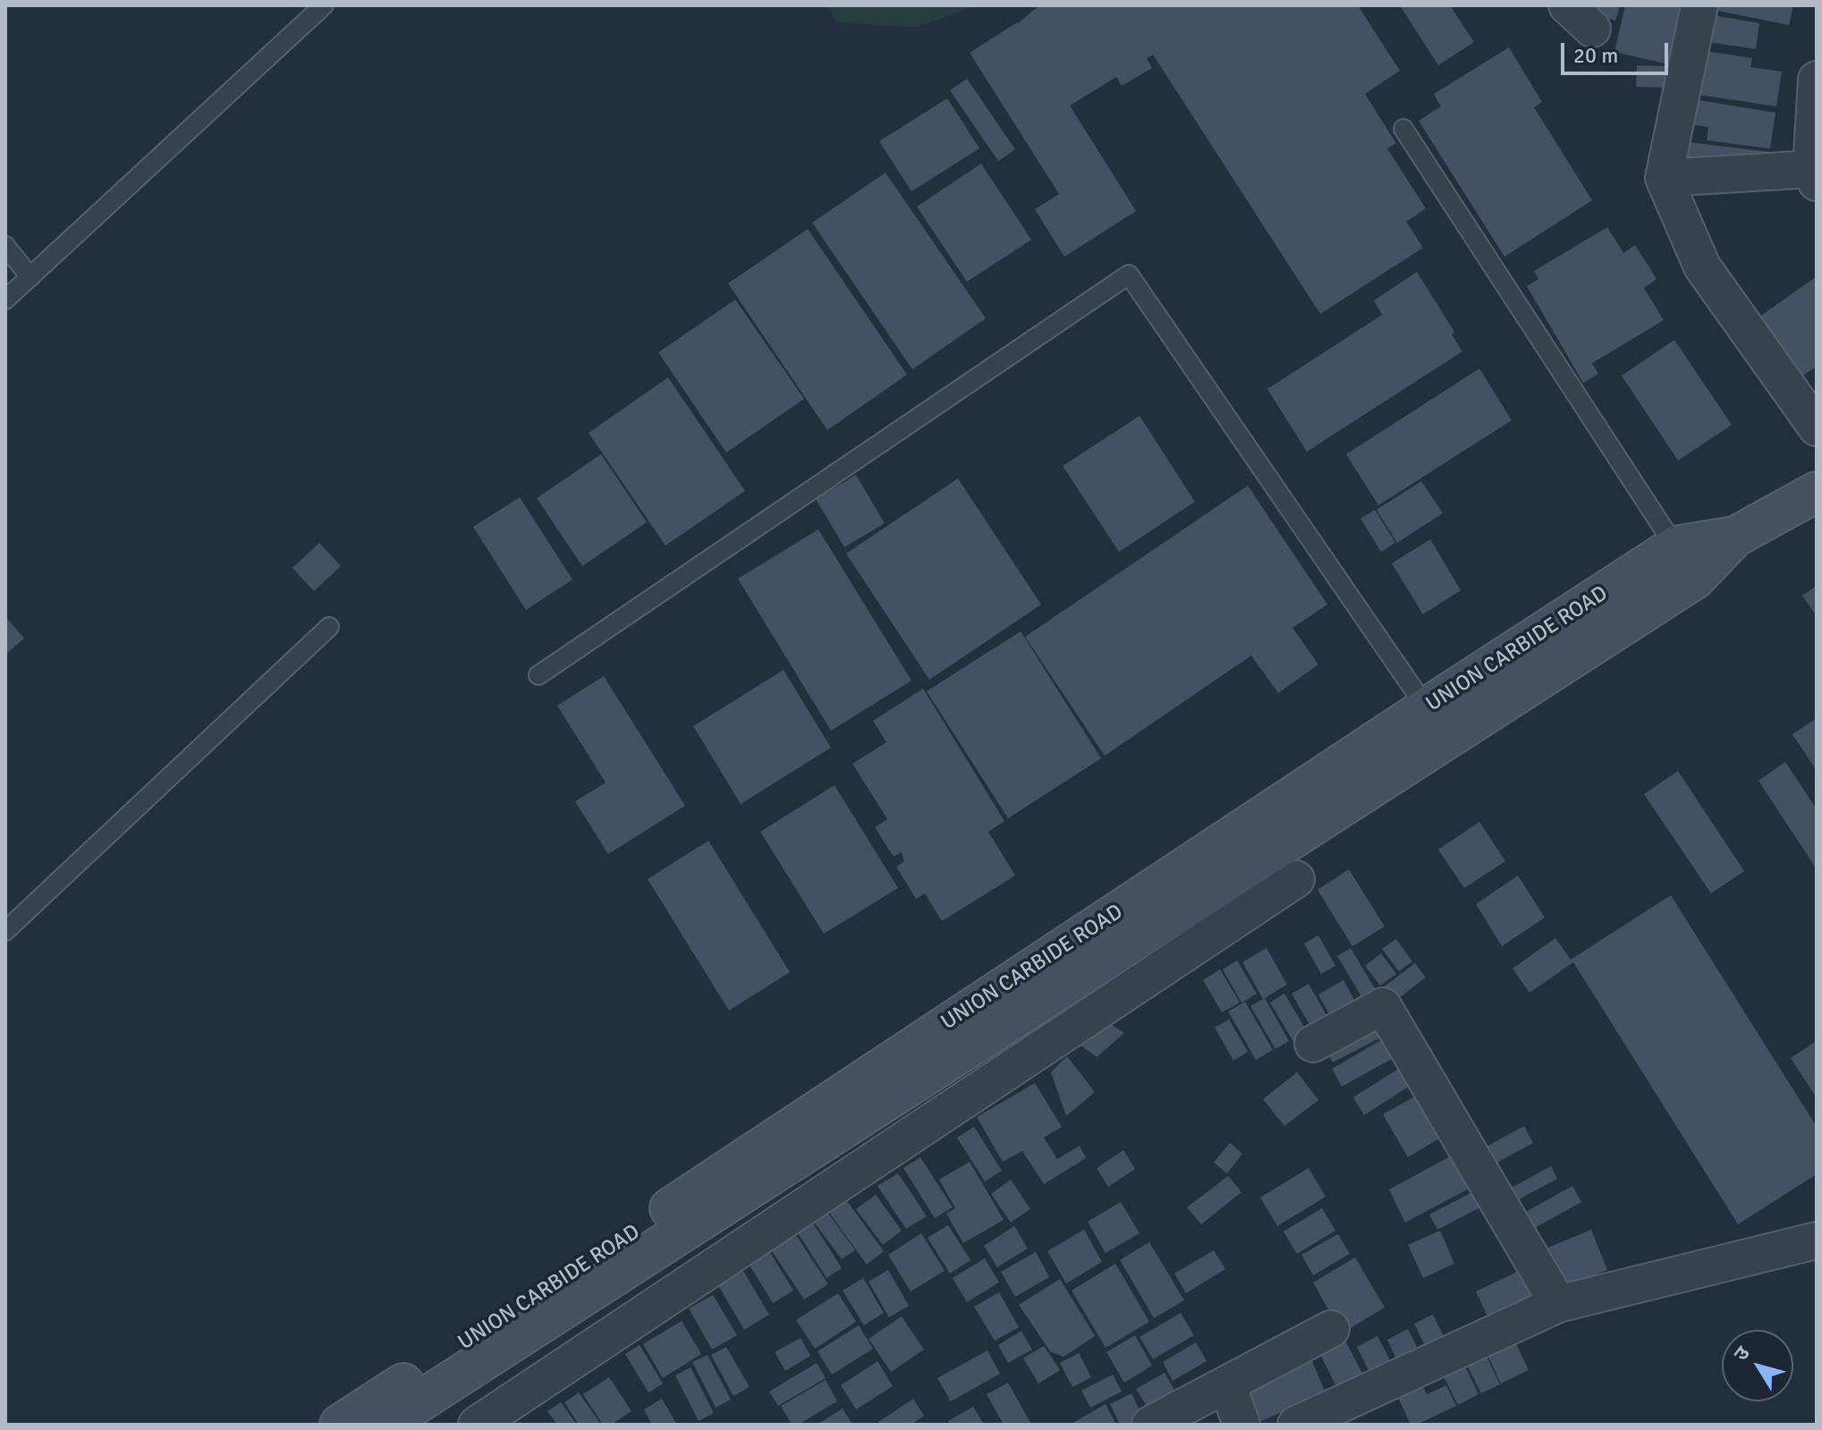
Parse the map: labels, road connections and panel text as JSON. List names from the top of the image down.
{
  "streets": {
    "street": ["UNION CARBIDE ROAD"]
  },
  "scale_bar": "20 m",
  "north": "top left"
}
